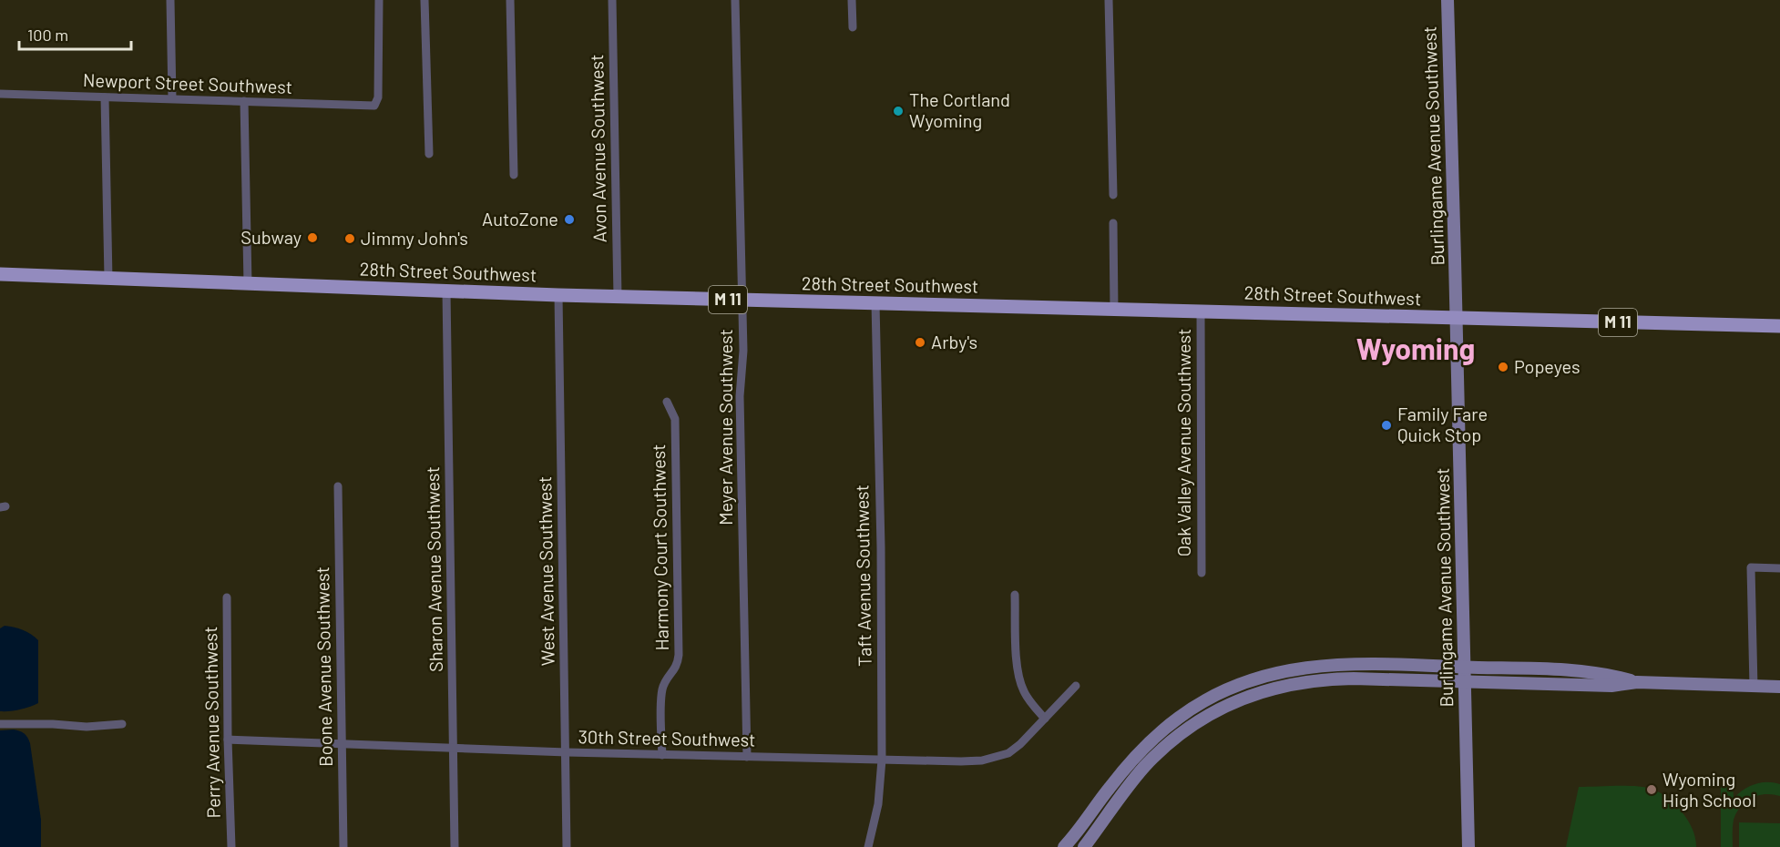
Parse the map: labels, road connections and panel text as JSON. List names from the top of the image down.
{
  "streets": {
    "main road": ["28th Street Southwest", "M 11"],
    "street": [
      "Newport Street Southwest",
      "Burlingame Avenue Southwest",
      "Avon Avenue Southwest",
      "Meyer Avenue Southwest",
      "Oak Valley Avenue Southwest",
      "Harmony Court Southwest",
      "Sharon Avenue Southwest",
      "West Avenue Southwest",
      "Taft Avenue Southwest",
      "Boone Avenue Southwest",
      "Perry Avenue Southwest",
      "30th Street Southwest"
    ]
  },
  "crossings": [
    ["Burlingame Avenue Southwest", "28th Street Southwest"],
    ["Avon Avenue Southwest", "28th Street Southwest"],
    ["28th Street Southwest", "Meyer Avenue Southwest"],
    ["28th Street Southwest", "Oak Valley Avenue Southwest"],
    ["28th Street Southwest", "Sharon Avenue Southwest"],
    ["28th Street Southwest", "West Avenue Southwest"],
    ["28th Street Southwest", "Taft Avenue Southwest"],
    ["Meyer Avenue Southwest", "30th Street Southwest"],
    ["Harmony Court Southwest", "30th Street Southwest"],
    ["Sharon Avenue Southwest", "30th Street Southwest"],
    ["West Avenue Southwest", "30th Street Southwest"],
    ["Taft Avenue Southwest", "30th Street Southwest"],
    ["Boone Avenue Southwest", "30th Street Southwest"],
    ["Perry Avenue Southwest", "30th Street Southwest"]
  ],
  "districts": ["Wyoming"],
  "places": [
    "The Cortland Wyoming",
    "AutoZone",
    "Subway",
    "Jimmy John's",
    "Arby's",
    "Popeyes",
    "Family Fare Quick Stop",
    "Wyoming High School"
  ],
  "scale_bar": "100 m"
}
